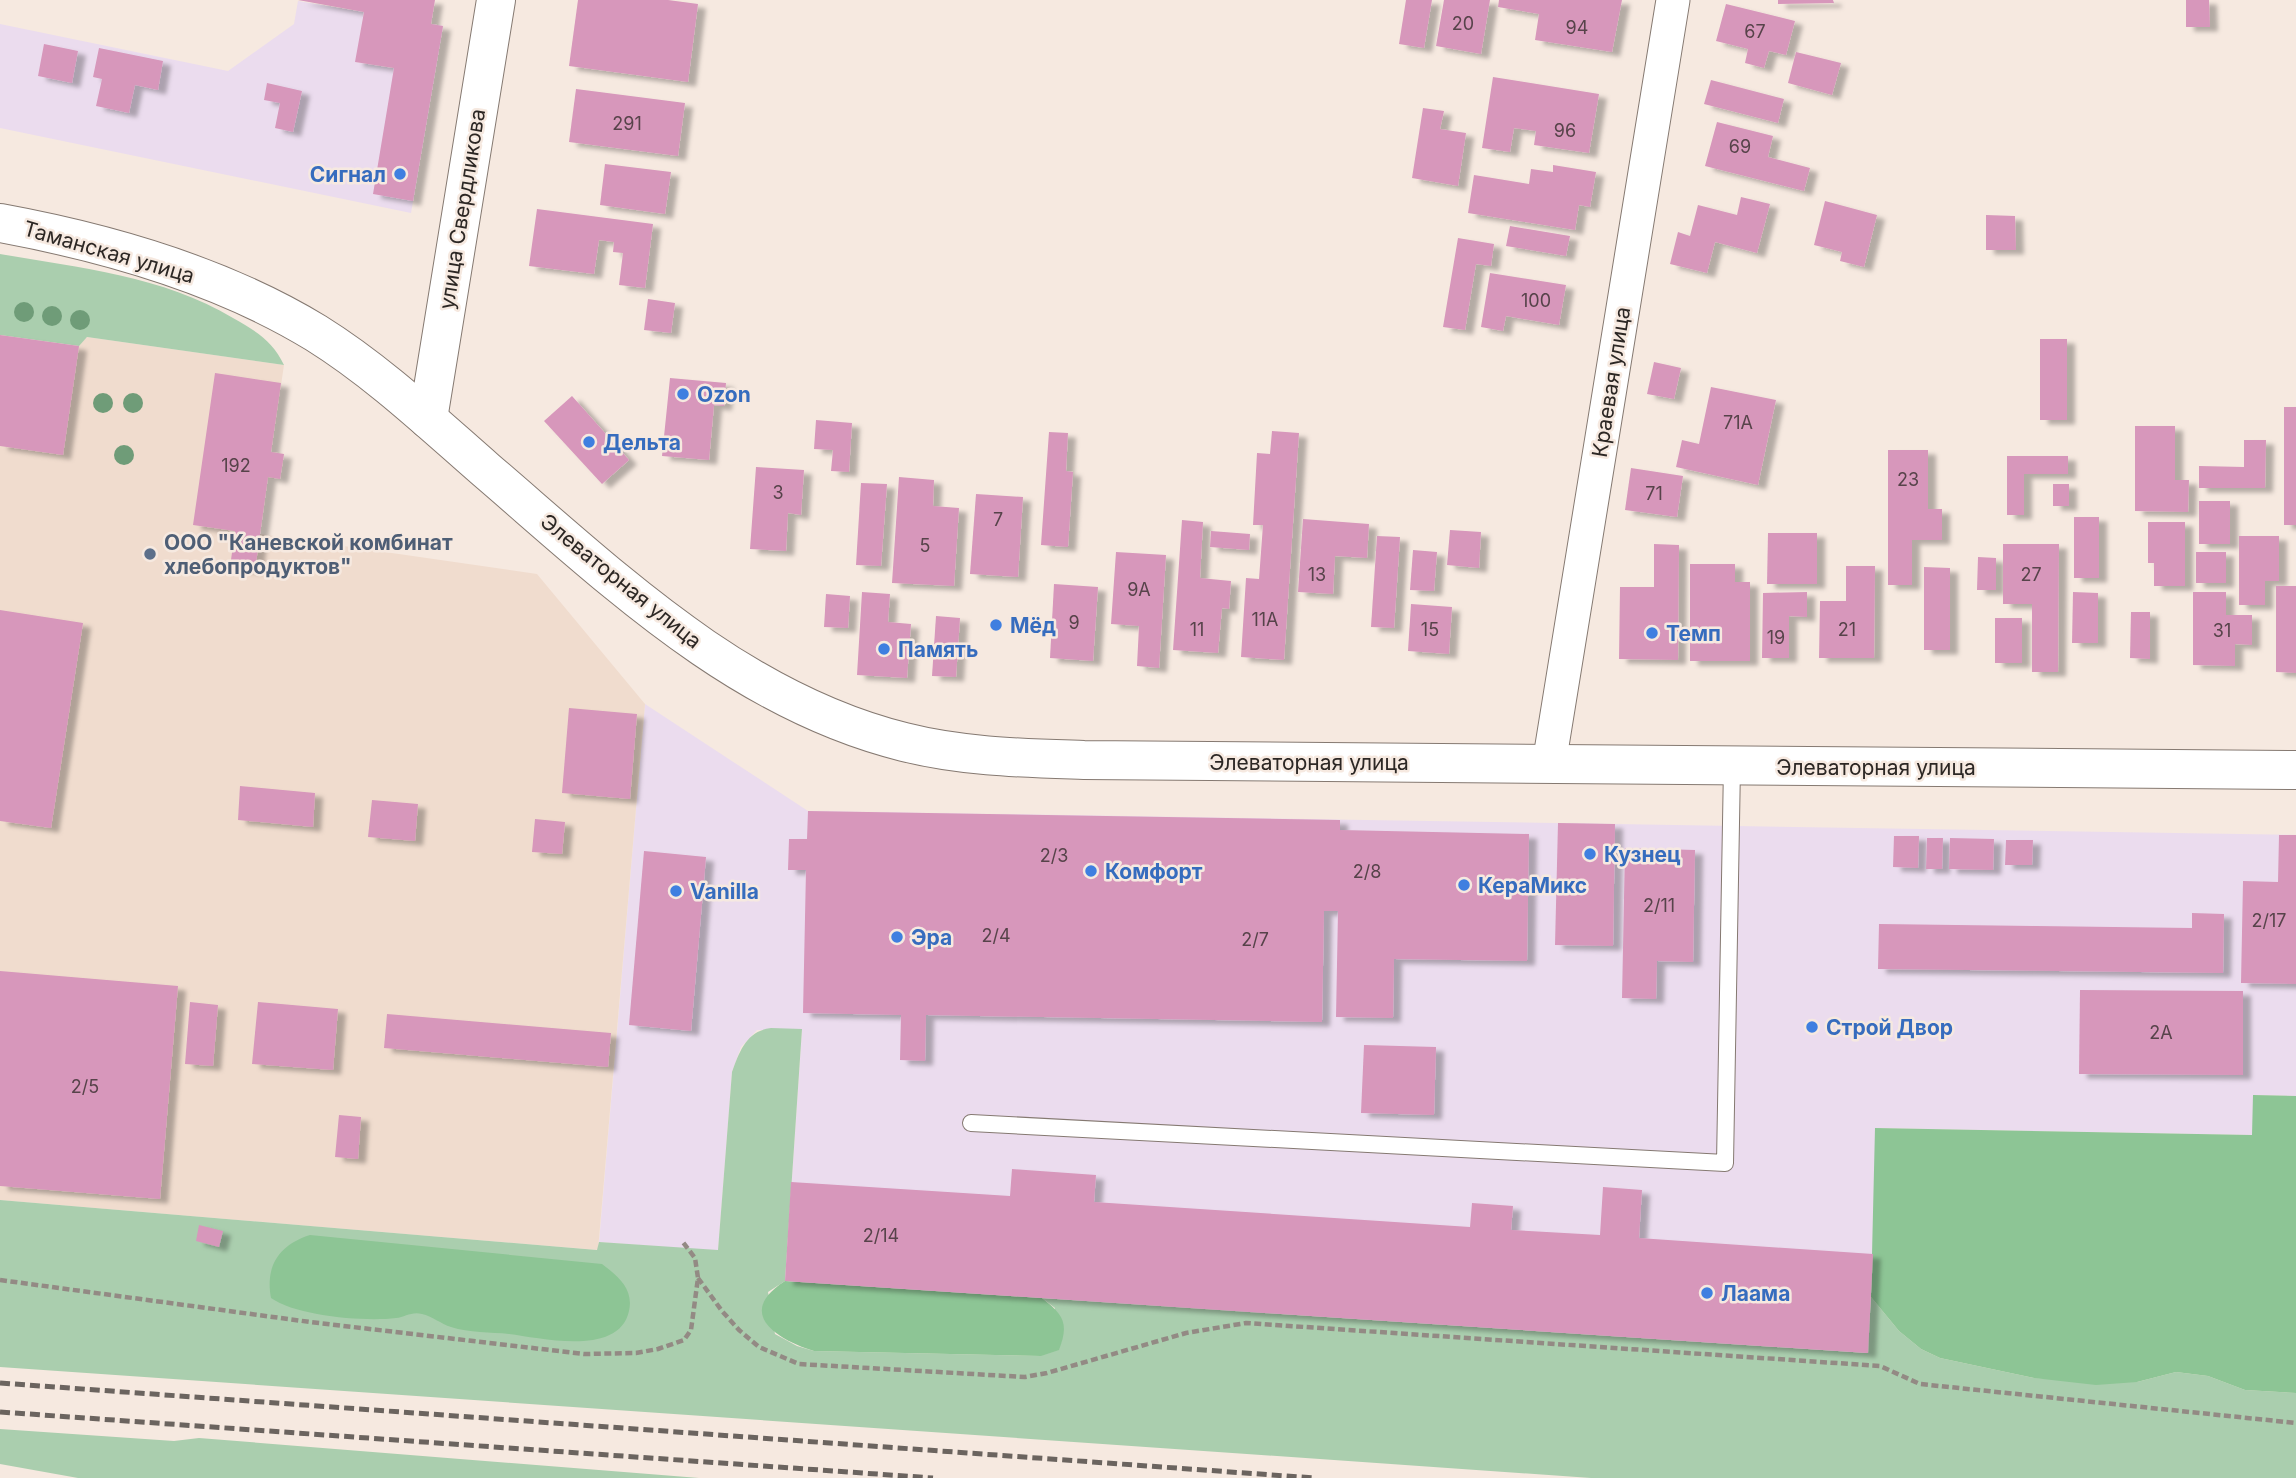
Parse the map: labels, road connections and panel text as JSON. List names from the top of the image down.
{
  "streets": {
    "street": [
      "улица Свердликова",
      "Таманская улица",
      "Краевая улица",
      "Элеваторная улица"
    ]
  },
  "crossings": [
    ["улица Свердликова", "Таманская улица"],
    ["улица Свердликова", "Элеваторная улица"],
    ["Таманская улица", "Элеваторная улица"],
    ["Краевая улица", "Элеваторная улица"]
  ],
  "places": [
    "Сигнал",
    "Ozon",
    "Дельта",
    "ООО \"Каневской комбинат хлебопродуктов\"",
    "Мёд",
    "Темп",
    "Память",
    "Кузнец",
    "Комфорт",
    "КераМикс",
    "Vanilla",
    "Эра",
    "Строй Двор",
    "Лаама"
  ],
  "house_numbers": [
    "20",
    "94",
    "67",
    "291",
    "96",
    "69",
    "100",
    "71А",
    "192",
    "23",
    "3",
    "71",
    "7",
    "5",
    "13",
    "27",
    "9А",
    "11А",
    "9",
    "11",
    "15",
    "21",
    "31",
    "19",
    "2/3",
    "2/8",
    "2/11",
    "2/17",
    "2/4",
    "2/7",
    "2А",
    "2/5",
    "2/14"
  ]
}
